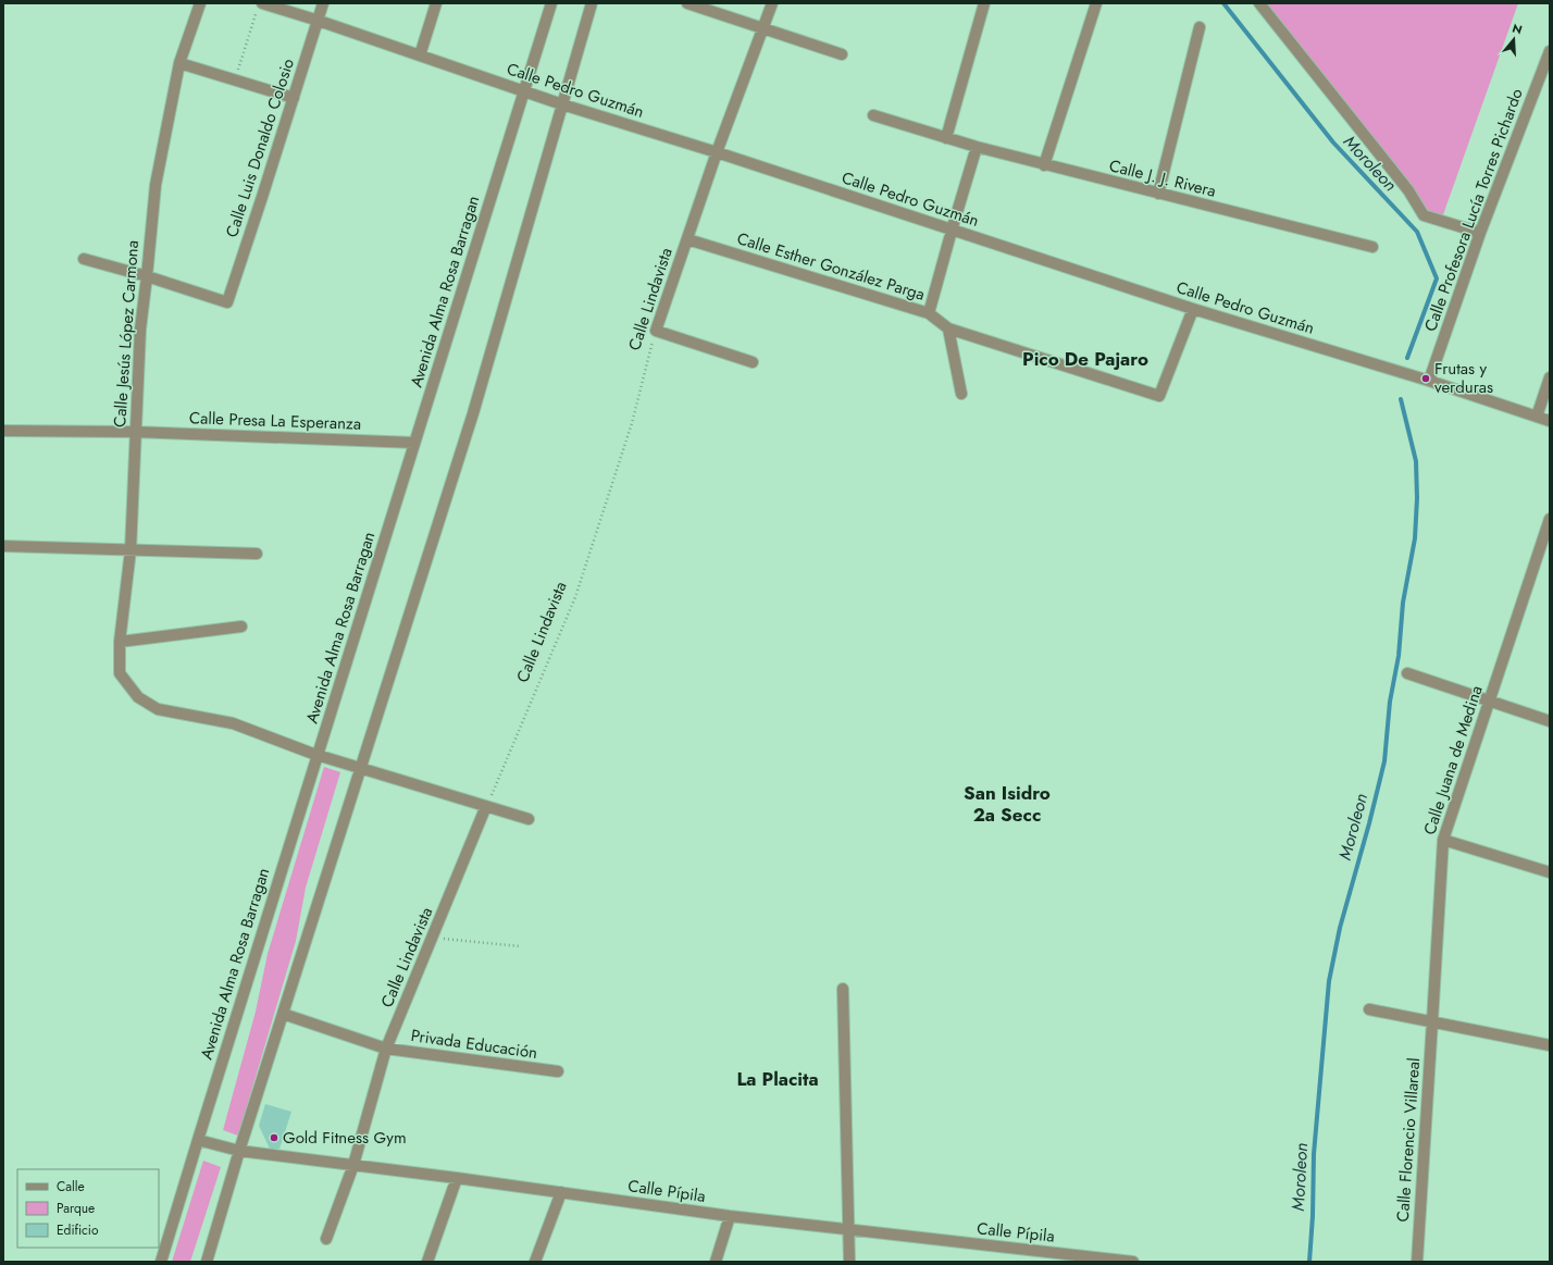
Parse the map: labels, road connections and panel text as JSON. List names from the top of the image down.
{
  "streets": {
    "street": [
      "Calle Pedro Guzmán",
      "Calle Luis Donaldo Colosio",
      "Calle J. J. Rivera",
      "Calle Profesora Lucía Torres Pichardo",
      "Calle Esther González Parga",
      "Avenida Alma Rosa Barragan",
      "Calle Lindavista",
      "Calle Jesús López Carmona",
      "Calle Presa La Esperanza",
      "Calle Juana de Medina",
      "Privada Educación",
      "Calle Florencio Villareal",
      "Calle Pípila"
    ]
  },
  "crossings": [
    ["Calle Pedro Guzmán", "Calle Luis Donaldo Colosio"],
    ["Calle Pedro Guzmán", "Calle Profesora Lucía Torres Pichardo"],
    ["Calle Pedro Guzmán", "Calle Esther González Parga"],
    ["Calle Pedro Guzmán", "Avenida Alma Rosa Barragan"],
    ["Calle Pedro Guzmán", "Calle Lindavista"],
    ["Calle Luis Donaldo Colosio", "Calle Jesús López Carmona"],
    ["Calle Esther González Parga", "Calle Lindavista"],
    ["Avenida Alma Rosa Barragan", "Calle Jesús López Carmona"],
    ["Avenida Alma Rosa Barragan", "Calle Presa La Esperanza"],
    ["Avenida Alma Rosa Barragan", "Calle Pípila"],
    ["Calle Lindavista", "Privada Educación"],
    ["Calle Lindavista", "Calle Pípila"],
    ["Calle Jesús López Carmona", "Calle Presa La Esperanza"],
    ["Calle Juana de Medina", "Calle Florencio Villareal"]
  ],
  "districts": ["Pico De Pajaro", "San Isidro 2a Secc", "La Placita"],
  "water": ["Moroleon"],
  "places": ["Frutas y verduras", "Gold Fitness Gym"],
  "legend": ["Calle", "Parque", "Edificio"],
  "north": "top"
}
